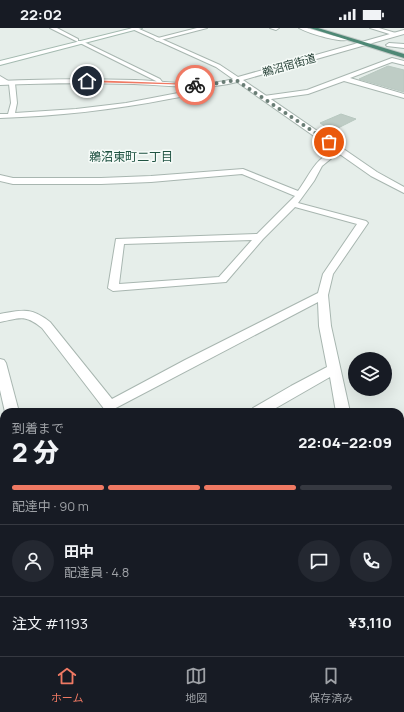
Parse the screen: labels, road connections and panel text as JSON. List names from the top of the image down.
{
  "streets": {
    "street": ["鵜沼宿街道"]
  },
  "districts": ["鵜沼東町二丁目"],
  "page": {
    "status": "22:02",
    "heading": ["2 分", "到着まで", "22:04–22:09"],
    "panel": [
      "田中",
      "配達員 · 4.8",
      "注文 #1193",
      "¥3,110"
    ],
    "bar": "配達中 · 90 m",
    "tabs": ["ホーム", "地図", "保存済み"]
  }
}
